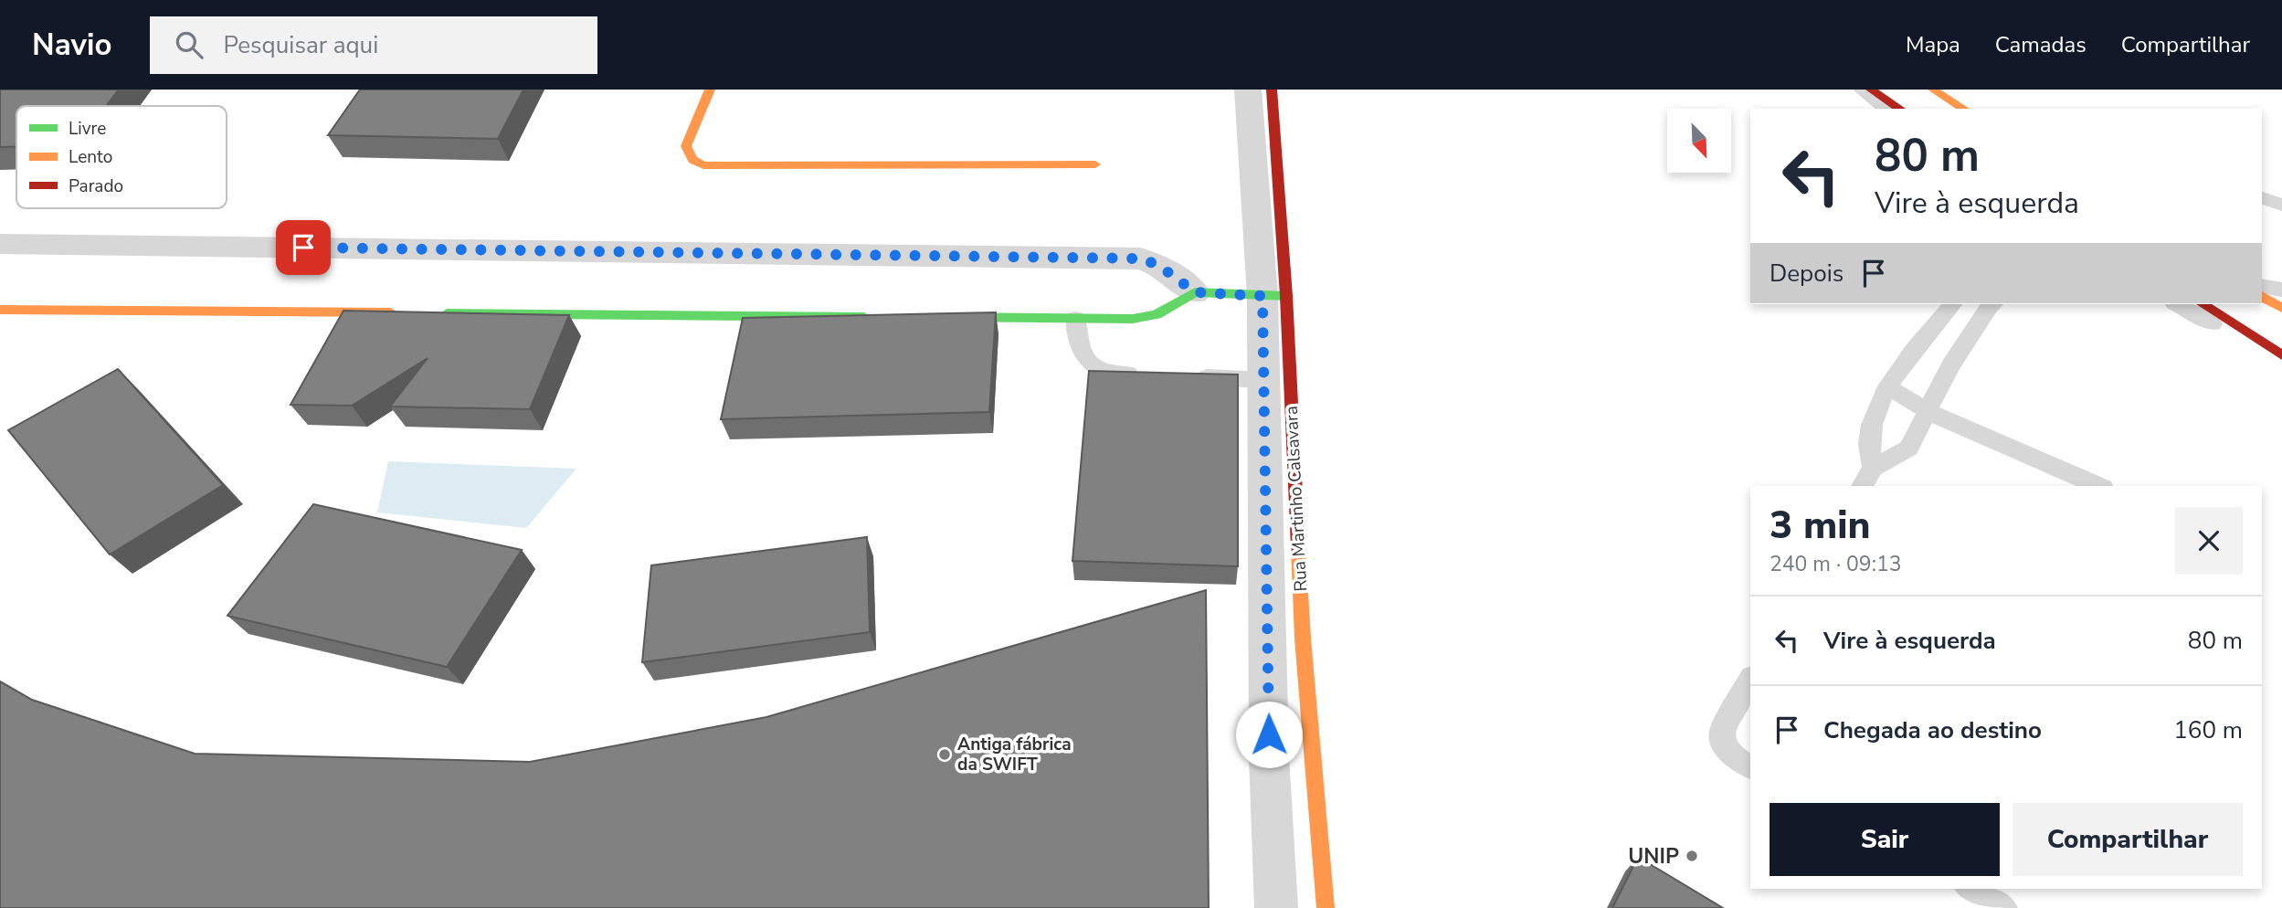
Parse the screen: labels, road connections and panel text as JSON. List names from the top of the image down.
{
  "streets": {
    "street": ["Rua Martinho Calsavara"]
  },
  "places": ["Antiga fábrica da SWIFT", "UNIP"],
  "legend": ["Livre", "Lento", "Parado"],
  "north": "bottom right",
  "page": {
    "header": "Navio",
    "search": "Pesquisar aqui",
    "nav": ["Mapa", "Camadas", "Compartilhar"],
    "turn": ["80 m", "Vire à esquerda"],
    "then": "Depois",
    "heading": ["3 min", "240 m · 09:13"],
    "list": [
      {
        "name": "Vire à esquerda",
        "value": "80 m"
      },
      {
        "name": "Chegada ao destino",
        "value": "160 m"
      }
    ],
    "buttons": ["Sair", "Compartilhar"]
  }
}
